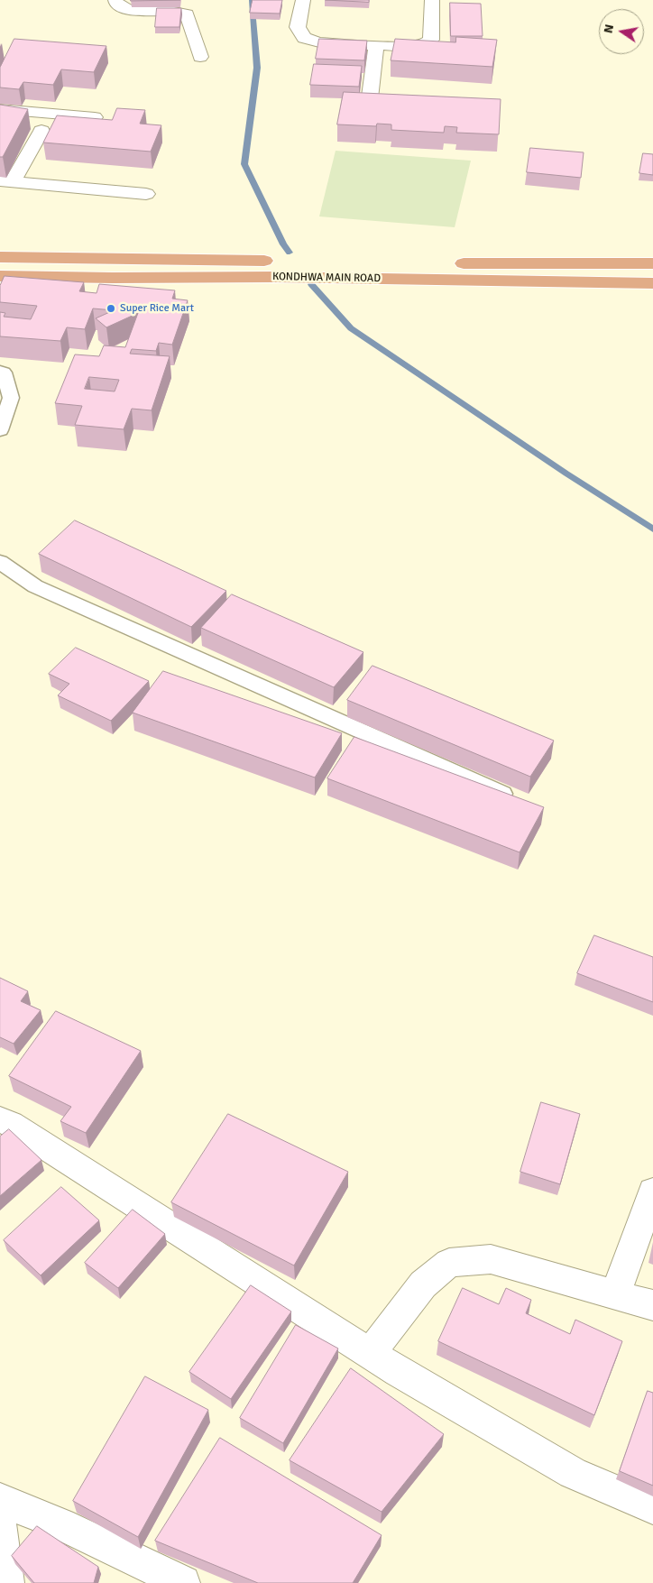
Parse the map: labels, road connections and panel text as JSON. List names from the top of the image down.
{
  "streets": {
    "main road": ["KONDHWA MAIN ROAD"]
  },
  "places": ["Super Rice Mart"],
  "north": "left"
}
